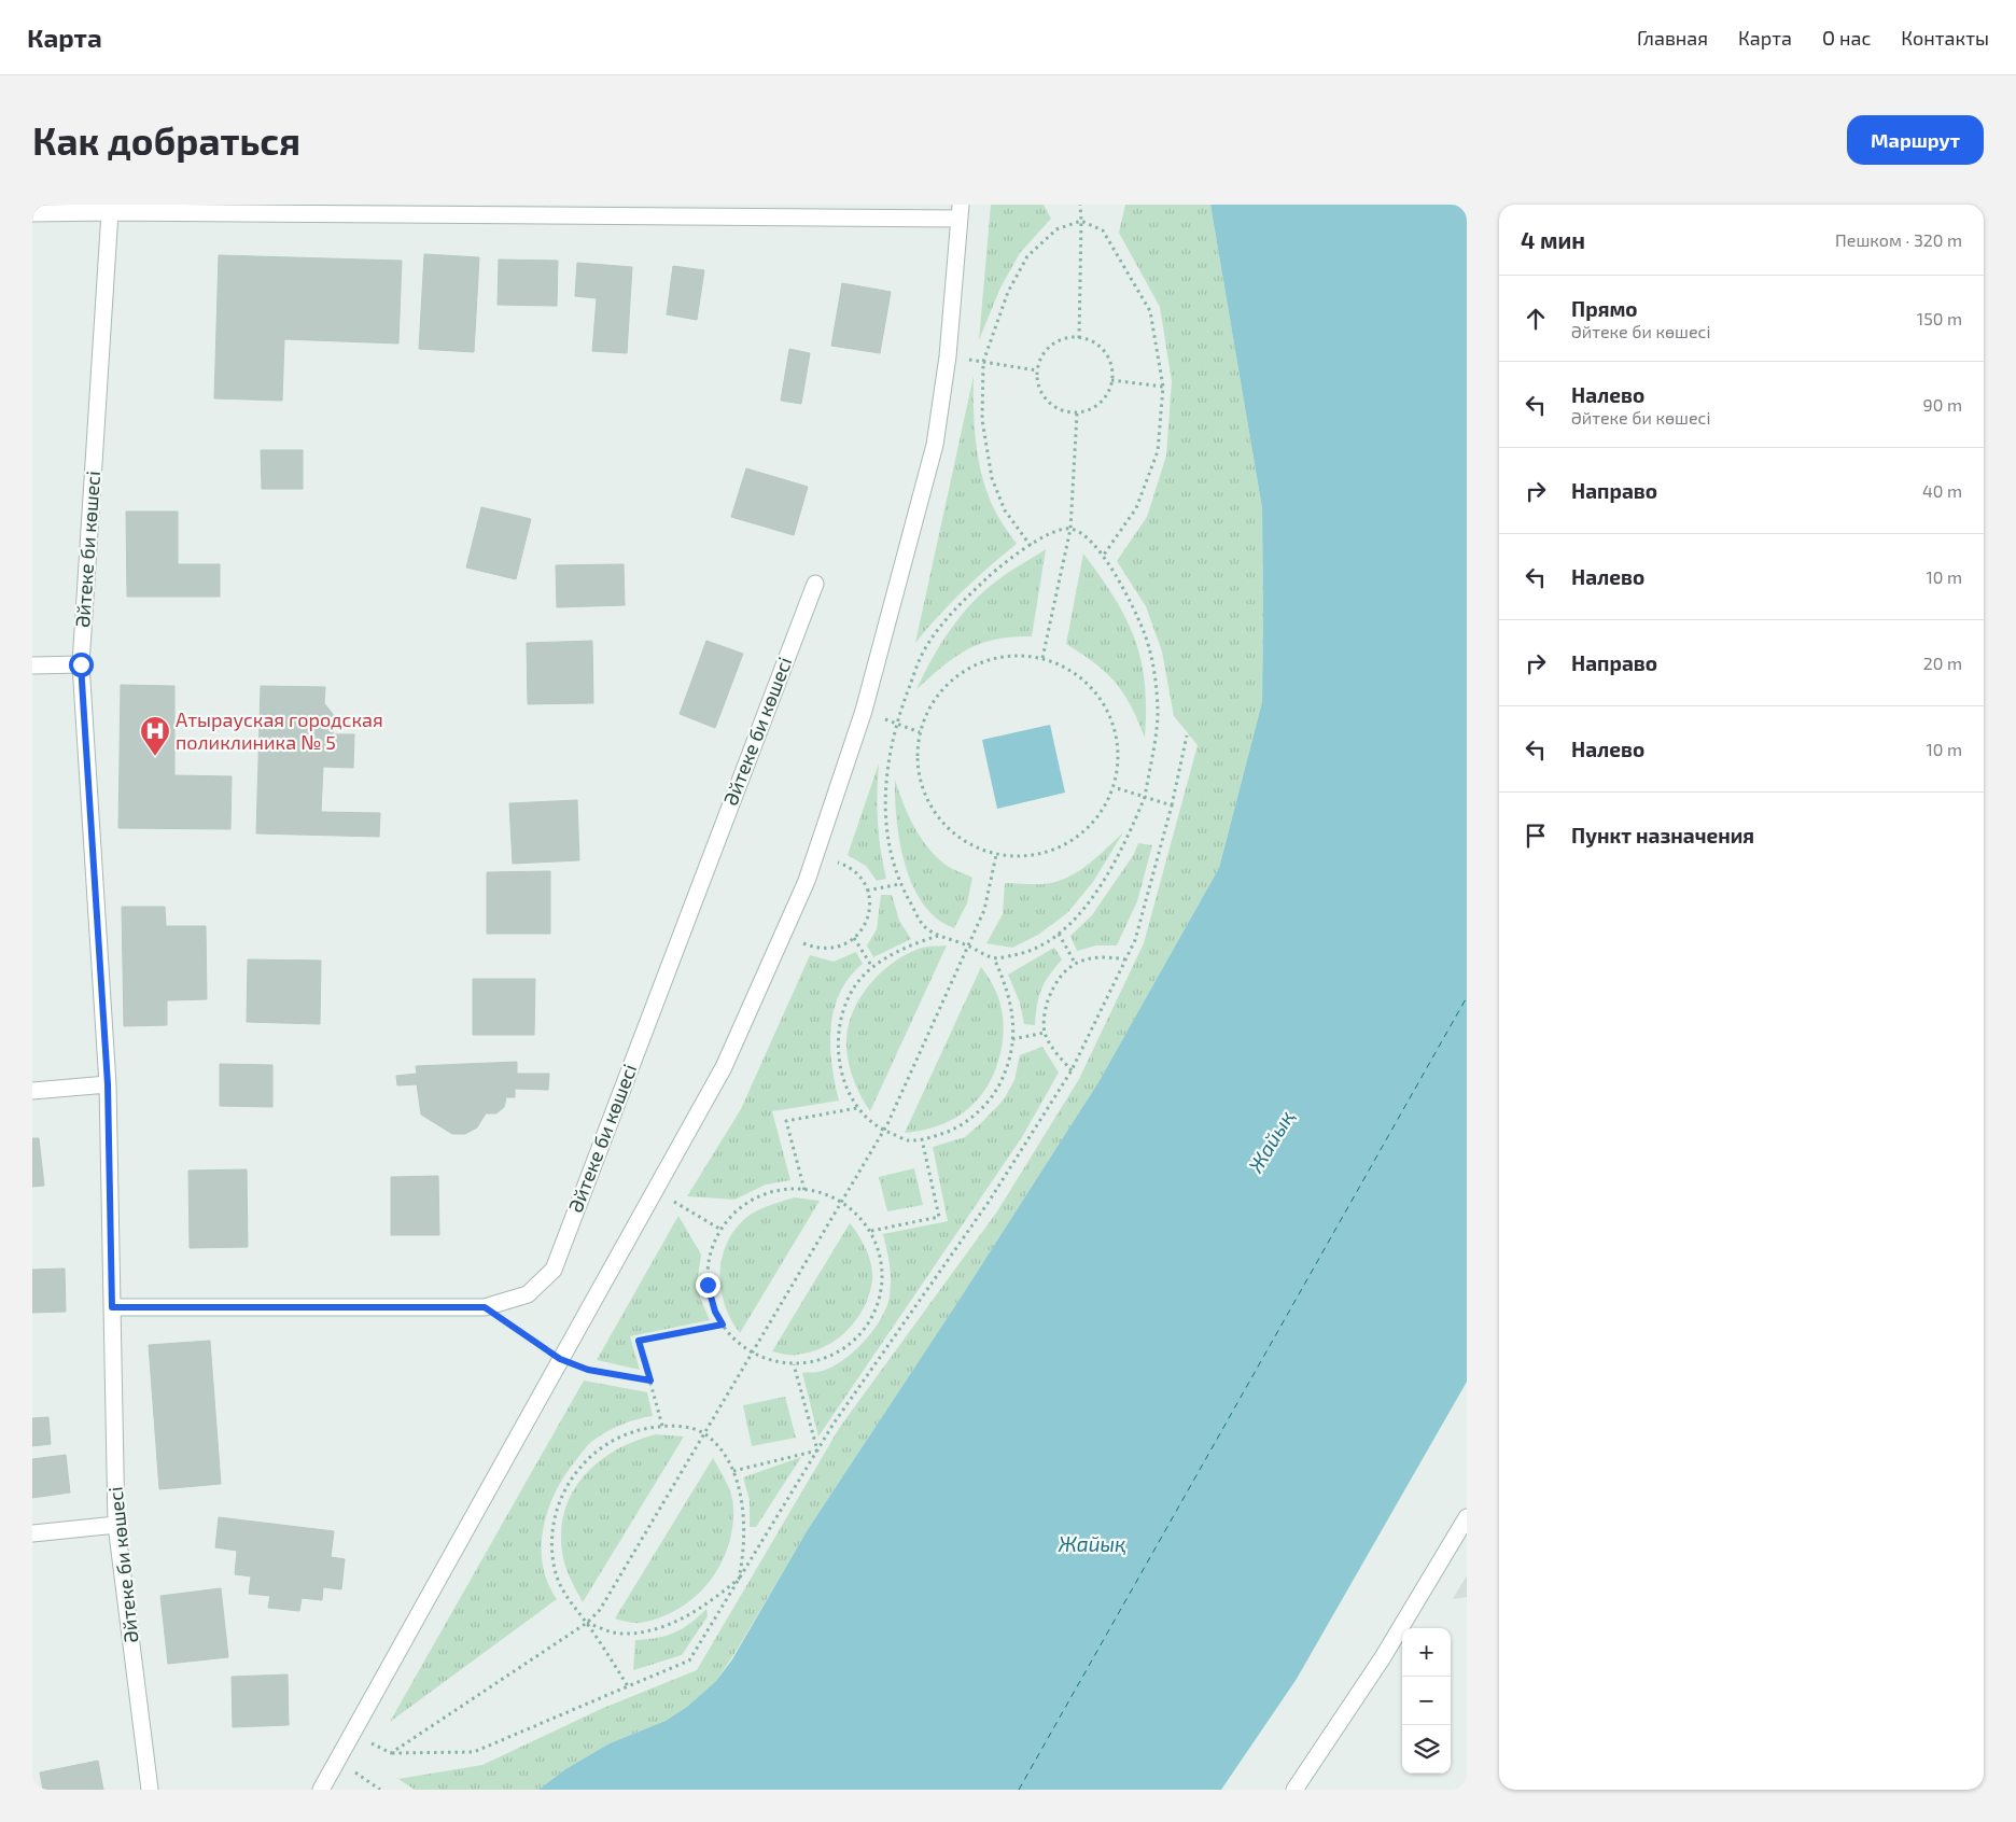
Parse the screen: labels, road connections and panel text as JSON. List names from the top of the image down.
{
  "streets": {
    "street": ["Әйтеке би көшесі"]
  },
  "water": ["Жайық"],
  "places": {
    "hospital": ["Атырауская городская поликлиника № 5"]
  },
  "page": {
    "header": "Карта",
    "nav": [
      "Главная",
      "Карта",
      "О нас",
      "Контакты"
    ],
    "buttons": "Маршрут",
    "title": "Как добраться",
    "heading": ["4 мин", "Пешком · 320 m"],
    "list": [
      ["Прямо", "Әйтеке би көшесі", "150 m"],
      ["Налево", "Әйтеке би көшесі", "90 m"],
      ["Направо", "40 m"],
      ["Налево", "10 m"],
      ["Направо", "20 m"],
      ["Налево", "10 m"],
      "Пункт назначения"
    ],
    "map_buttons": ["+", "−"]
  }
}
